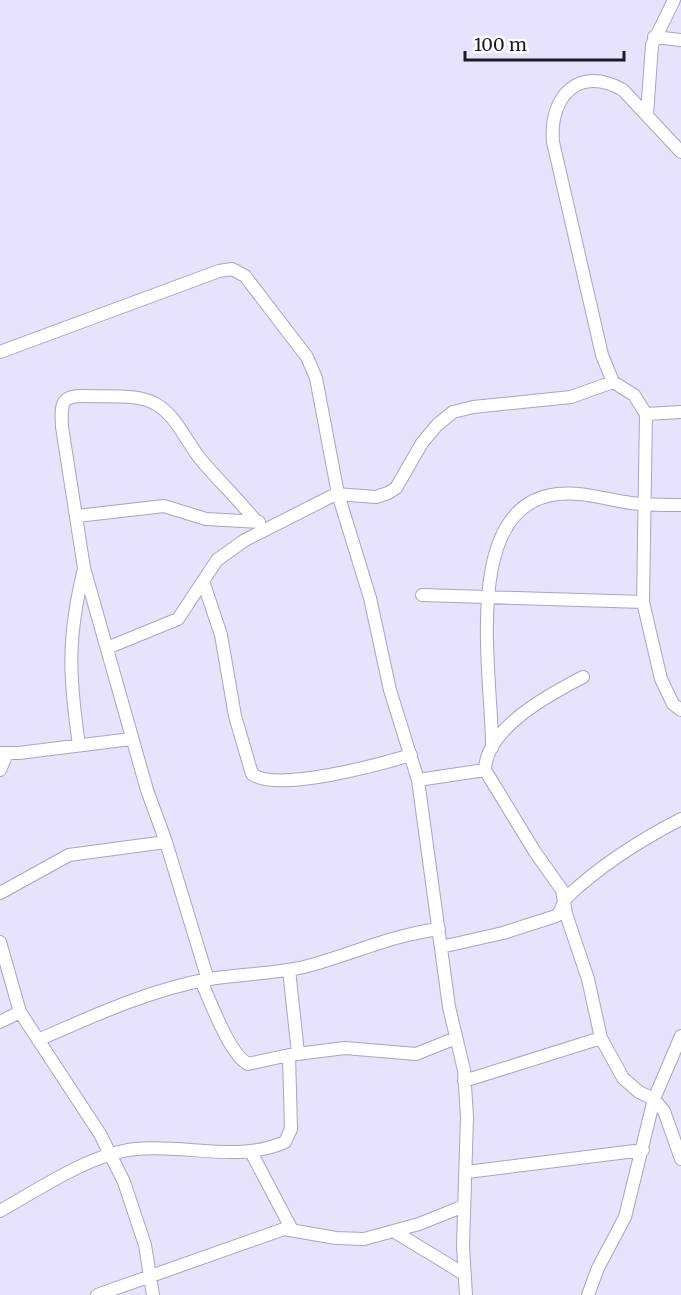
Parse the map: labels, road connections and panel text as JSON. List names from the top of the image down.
{
  "scale_bar": "100 m"
}
